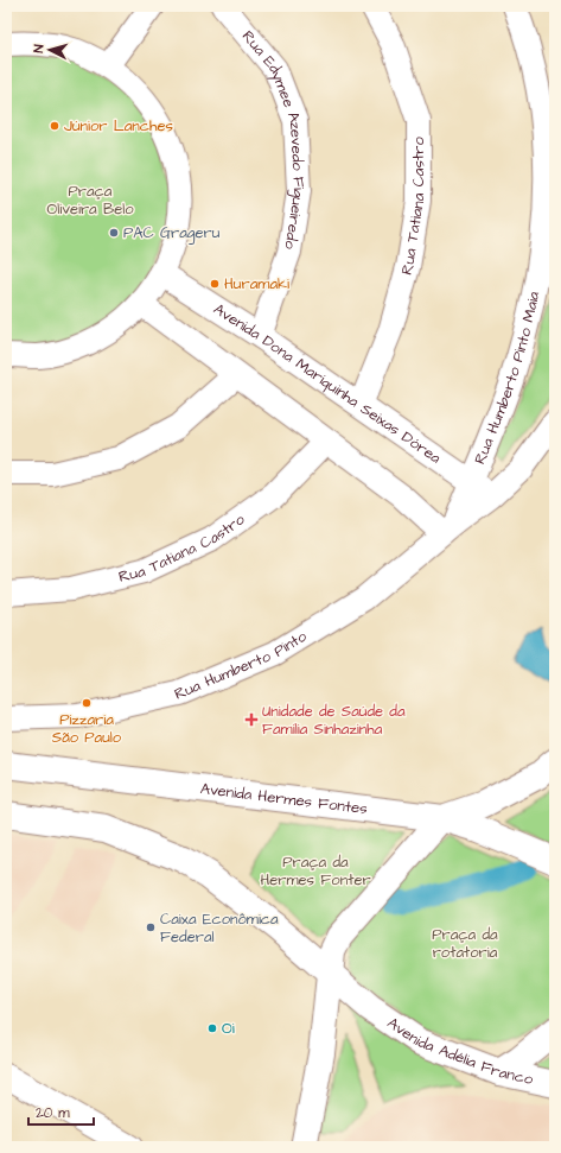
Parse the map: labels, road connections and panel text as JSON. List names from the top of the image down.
{
  "streets": {
    "main road": ["Avenida Hermes Fontes", "Avenida Adélia Franco"],
    "street": [
      "Rua Edymee Azevedo Figueiredo",
      "Rua Tatiana Castro",
      "Rua Humberto Pinto Maia",
      "Avenida Dona Mariquinha Seixas Dórea",
      "Rua Humberto Pinto"
    ]
  },
  "crossings": [
    ["Rua Edymee Azevedo Figueiredo", "Avenida Dona Mariquinha Seixas Dórea"],
    ["Rua Tatiana Castro", "Avenida Dona Mariquinha Seixas Dórea"],
    ["Rua Humberto Pinto Maia", "Avenida Dona Mariquinha Seixas Dórea"],
    ["Rua Humberto Pinto Maia", "Rua Humberto Pinto"],
    ["Avenida Dona Mariquinha Seixas Dórea", "Rua Humberto Pinto"]
  ],
  "parks": ["Praça Oliveira Belo", "Praça da Hermes Fonter", "Praça da rotatoria"],
  "places": {
    "other": [
      "Júnior Lanches",
      "PAC Grageru",
      "Huramaki",
      "Pizzaria São Paulo",
      "Caixa Econômica Federal",
      "Oi"
    ],
    "health": ["Unidade de Saúde da Família Sinhazinha"]
  },
  "scale_bar": "20 m",
  "north": "left"
}
